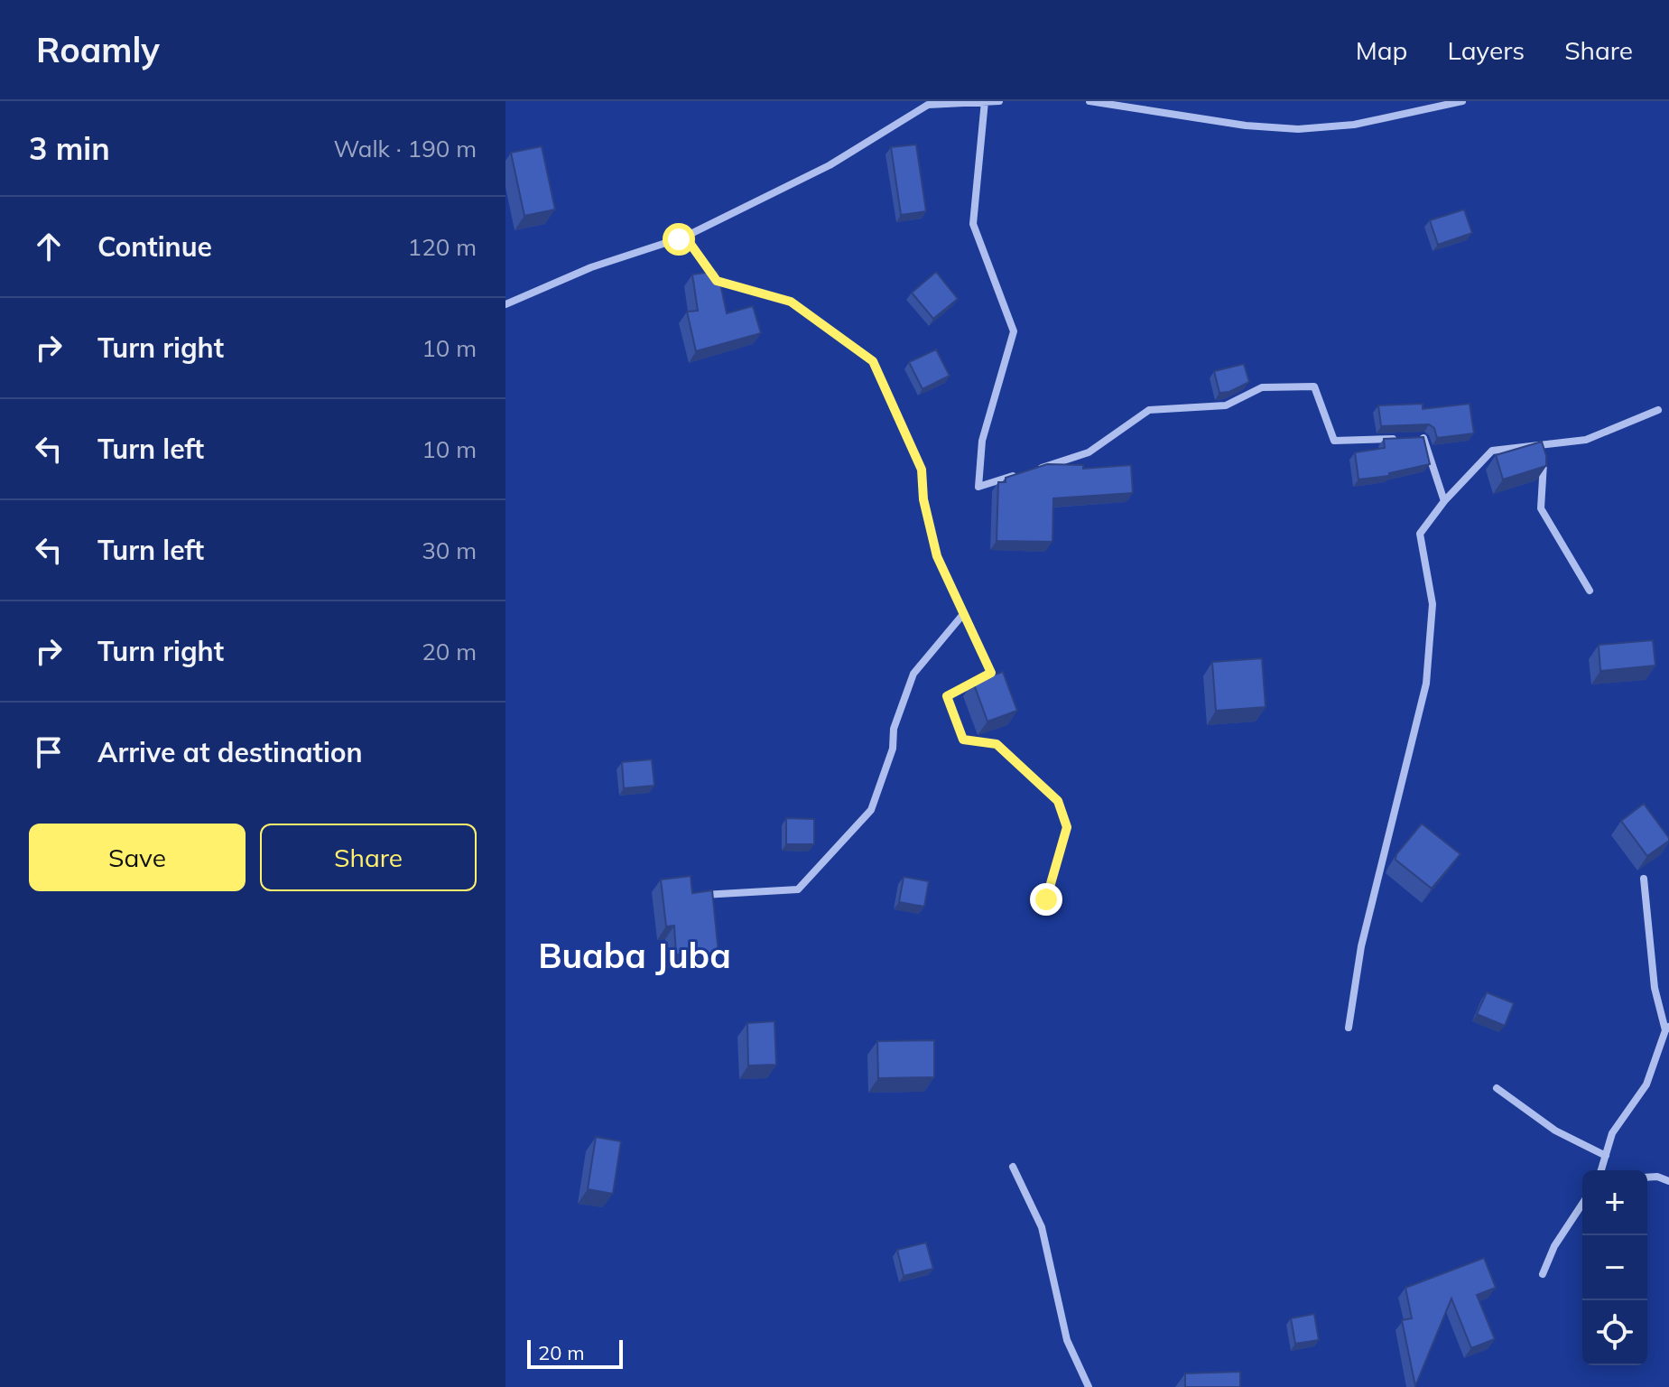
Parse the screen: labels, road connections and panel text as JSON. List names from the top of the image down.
{
  "districts": ["Buaba Juba"],
  "scale_bar": "20 m",
  "page": {
    "header": "Roamly",
    "nav": ["Map", "Layers", "Share"],
    "heading": ["3 min", "Walk · 190 m"],
    "list": [
      ["Continue", "120 m"],
      ["Turn right", "10 m"],
      ["Turn left", "10 m"],
      ["Turn left", "30 m"],
      ["Turn right", "20 m"],
      "Arrive at destination"
    ],
    "buttons": ["Save", "Share"],
    "map_buttons": ["+", "−"],
    "scale": "20 m"
  }
}
